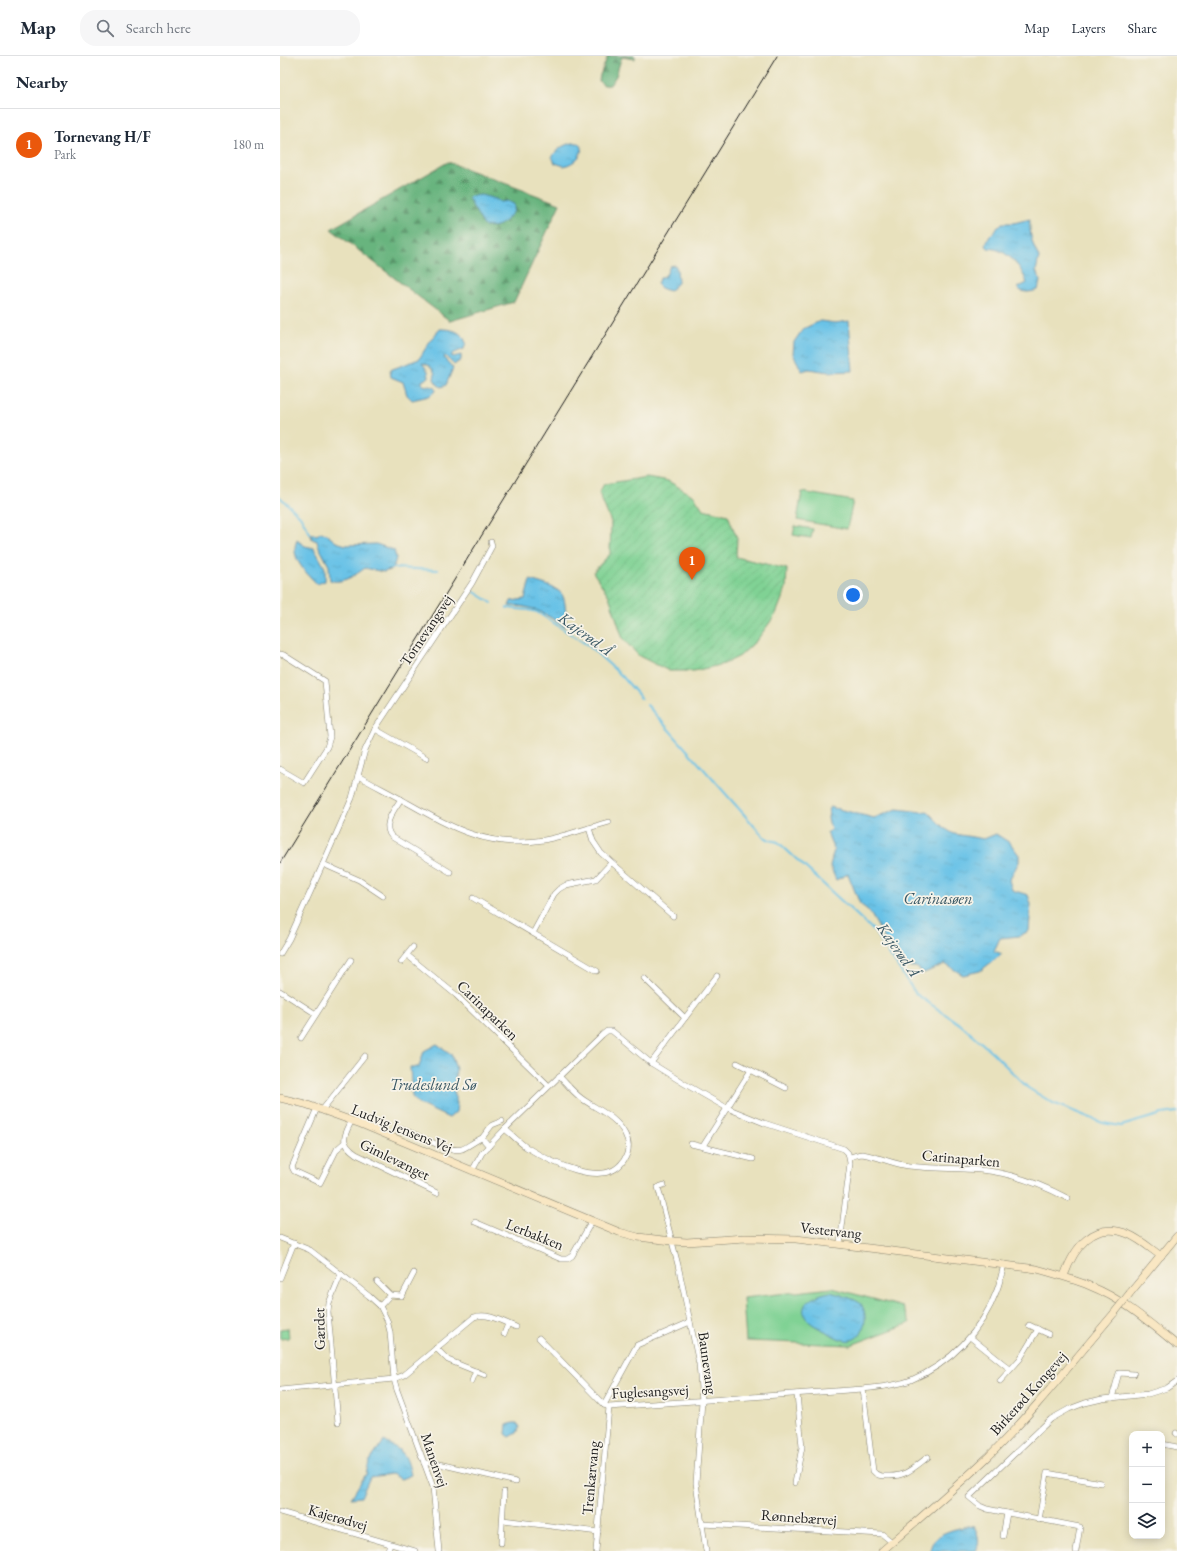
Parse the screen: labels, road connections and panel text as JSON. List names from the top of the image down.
{
  "streets": {
    "street": [
      "Tornevangsvej",
      "Carinaparken",
      "Ludvig Jensens Vej",
      "Gimlevænget",
      "Vestervang",
      "Lerbakken",
      "Gærdet",
      "Baunevang",
      "Fuglesangsvej",
      "Birkerød Kongevej",
      "Manenvej",
      "Trenkærvang",
      "Kajerødvej",
      "Rønnebærvej"
    ]
  },
  "crossings": [
    ["Ludvig Jensens Vej", "Gimlevænget"],
    ["Ludvig Jensens Vej", "Vestervang"],
    ["Vestervang", "Lerbakken"],
    ["Vestervang", "Baunevang"],
    ["Vestervang", "Fuglesangsvej"],
    ["Baunevang", "Fuglesangsvej"],
    ["Baunevang", "Rønnebærvej"],
    ["Fuglesangsvej", "Trenkærvang"],
    ["Birkerød Kongevej", "Rønnebærvej"]
  ],
  "water": ["Kajerød Å", "Carinasøen", "Trudeslund Sø"],
  "page": {
    "header": "Map",
    "search": "Search here",
    "nav": ["Map", "Layers", "Share"],
    "heading": "Nearby",
    "list": [
      {
        "mark": "1",
        "name": "Tornevang H/F",
        "note": "Park",
        "value": "180 m"
      }
    ],
    "pins": "1",
    "map_buttons": ["+", "−"]
  }
}
